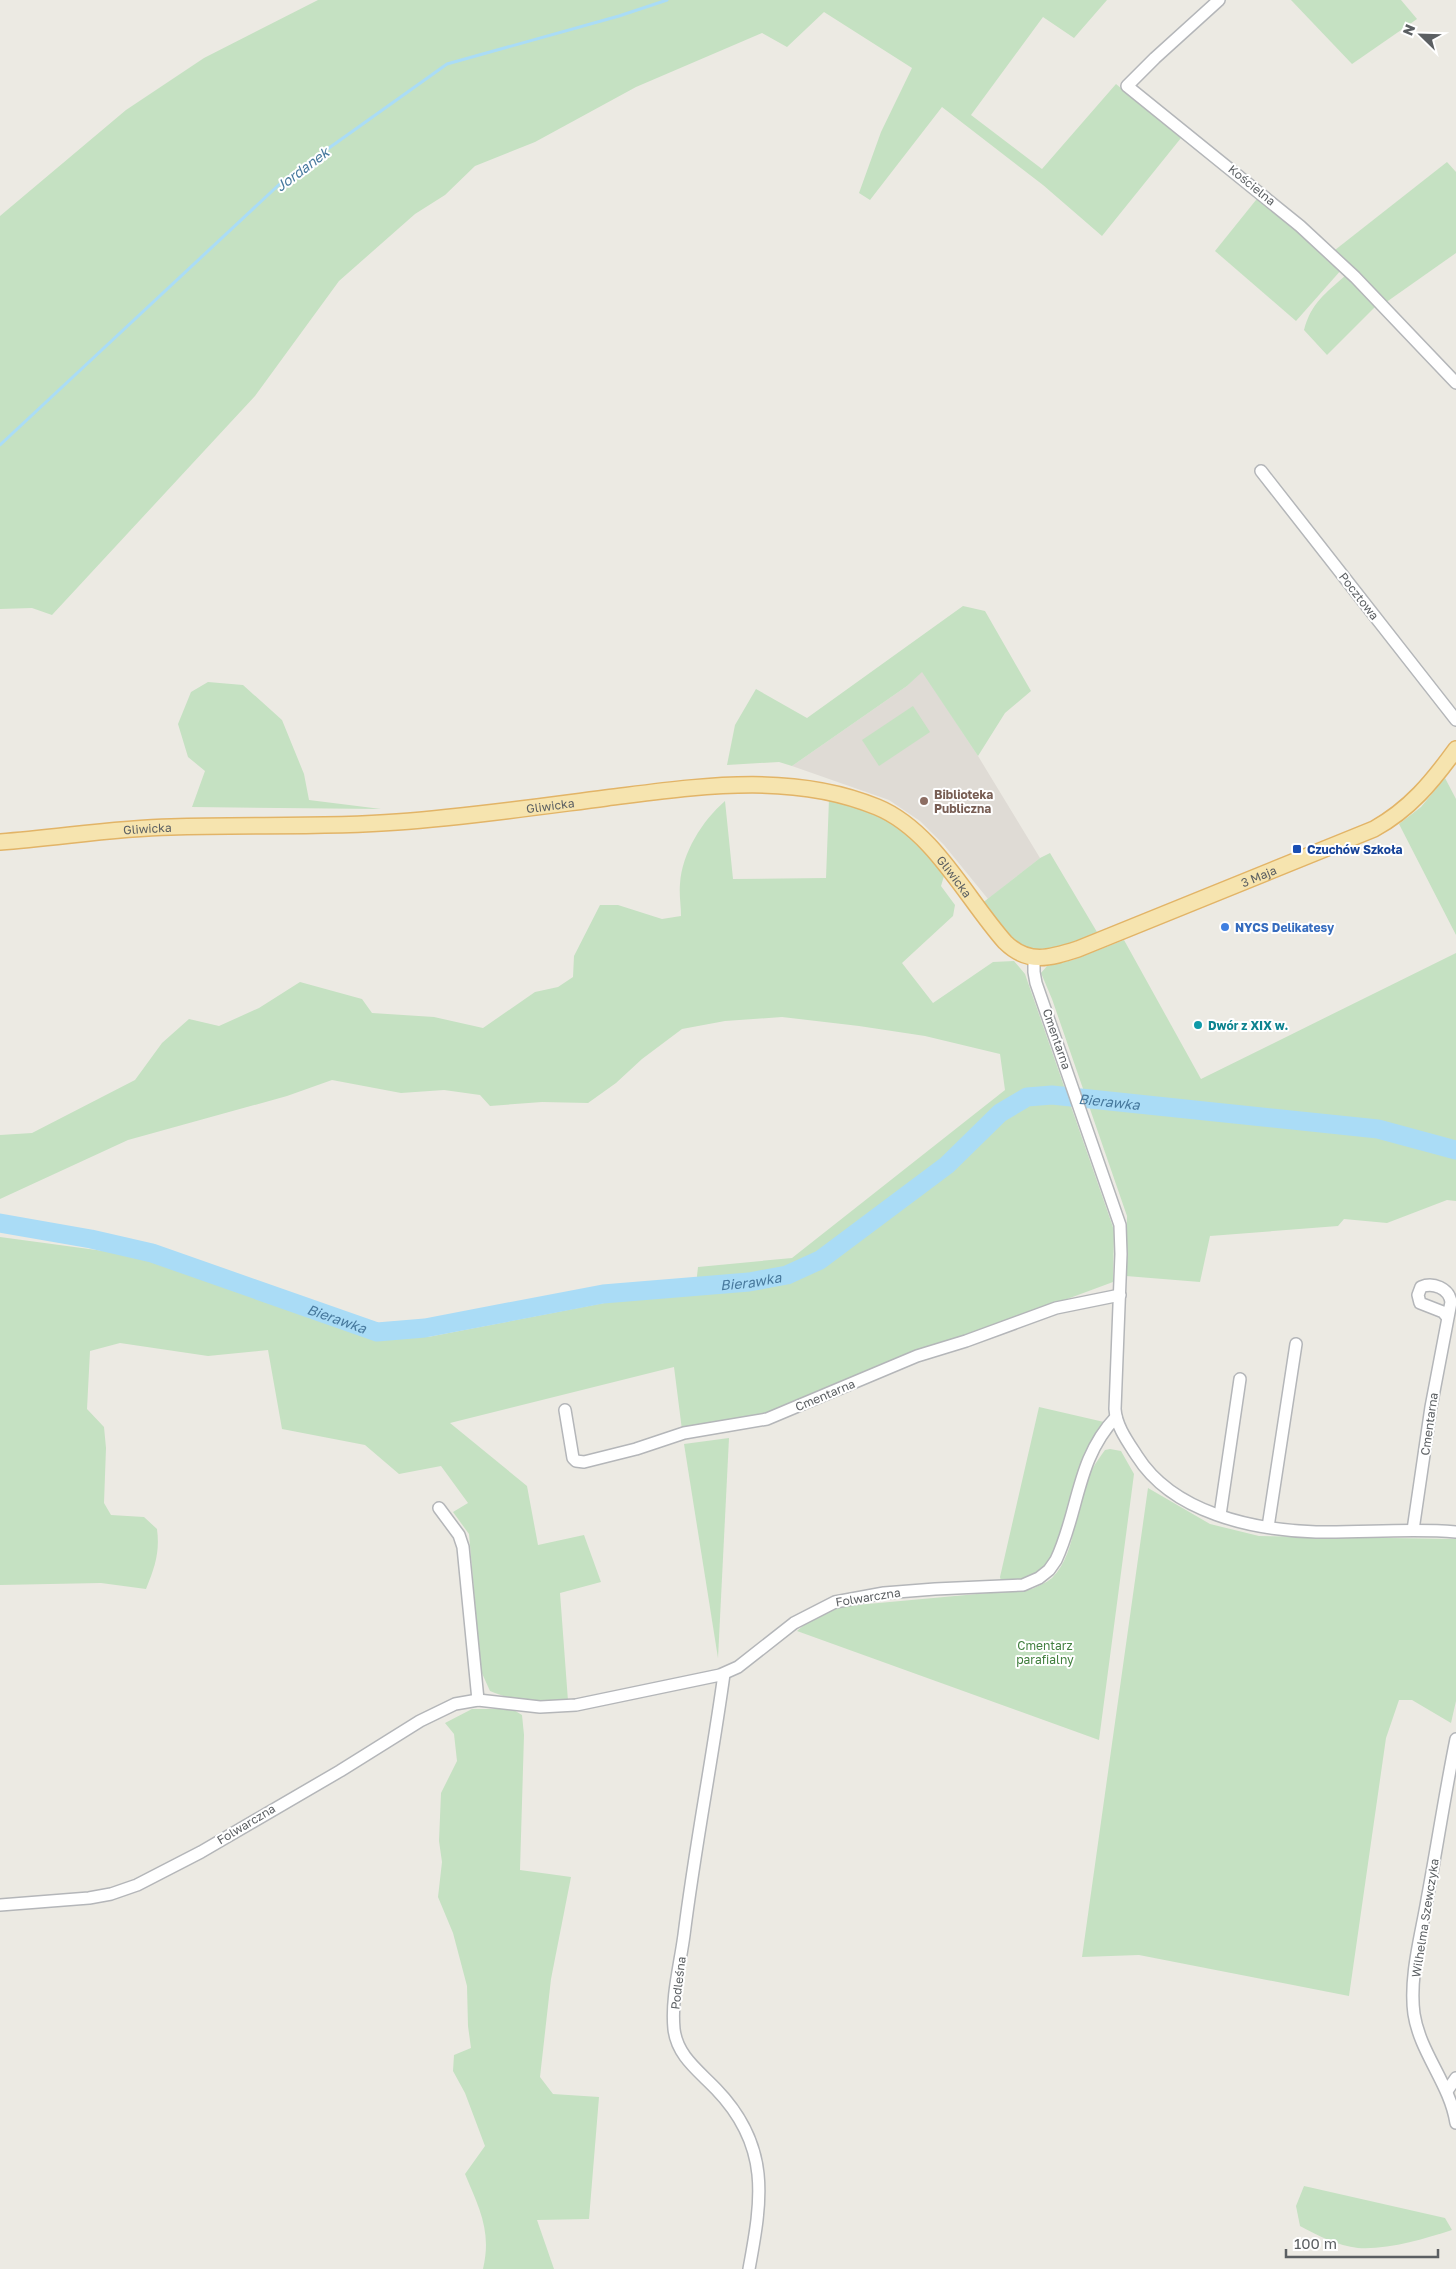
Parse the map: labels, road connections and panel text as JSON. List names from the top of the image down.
{
  "streets": {
    "main road": ["Gliwicka", "3 Maja"],
    "street": [
      "Kościelna",
      "Pocztowa",
      "Cmentarna",
      "Folwarczna",
      "Wilhelma Szewczyka",
      "Podleśna"
    ]
  },
  "crossings": [
    ["Gliwicka", "3 Maja"],
    ["Gliwicka", "Cmentarna"],
    ["3 Maja", "Cmentarna"],
    ["Cmentarna", "Folwarczna"],
    ["Folwarczna", "Podleśna"]
  ],
  "water": ["Jordanek", "Bierawka"],
  "parks": ["Cmentarz parafialny"],
  "places": {
    "other": ["Biblioteka Publiczna", "NYCS Delikatesy", "Dwór z XIX w."],
    "transit": ["Czuchów Szkoła"]
  },
  "scale_bar": "100 m",
  "north": "top left"
}
